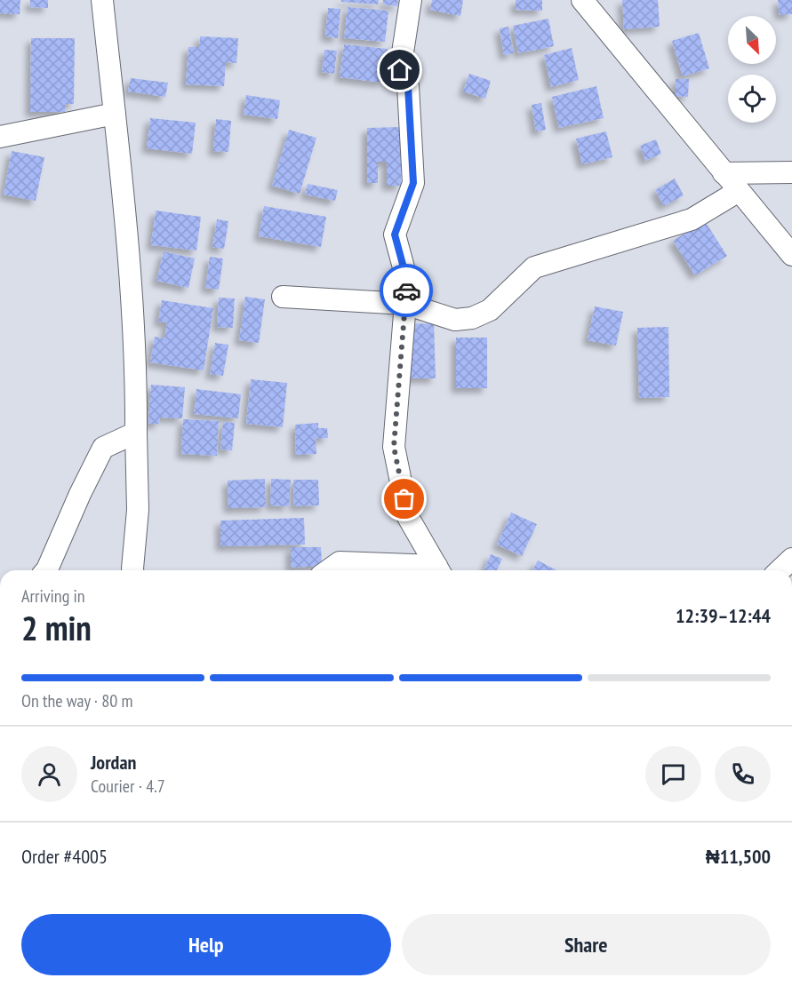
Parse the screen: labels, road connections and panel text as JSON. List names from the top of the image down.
{
  "north": "bottom right",
  "page": {
    "heading": ["2 min", "Arriving in", "12:39–12:44"],
    "panel": [
      "Jordan",
      "Courier · 4.7",
      "Order #4005",
      "₦11,500"
    ],
    "bar": "On the way · 80 m",
    "buttons": ["Help", "Share"]
  }
}
